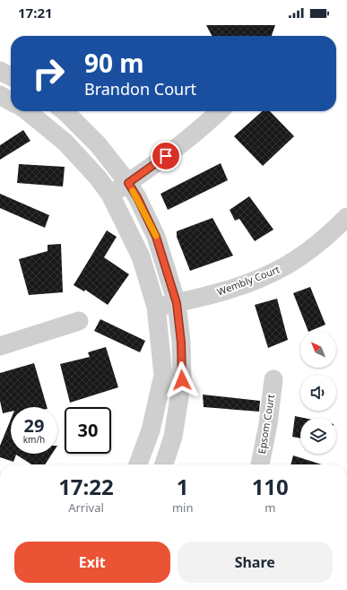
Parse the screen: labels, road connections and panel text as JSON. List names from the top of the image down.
{
  "streets": {
    "street": ["Wembly Court", "Epsom Court"]
  },
  "north": "top left",
  "page": {
    "status": "17:21",
    "turn": ["90 m", "Brandon Court"],
    "speed": "29 km/h",
    "limit": "30",
    "eta": [
      "17:22",
      "Arrival",
      "1",
      "min",
      "110",
      "m"
    ],
    "buttons": ["Exit", "Share"]
  }
}
